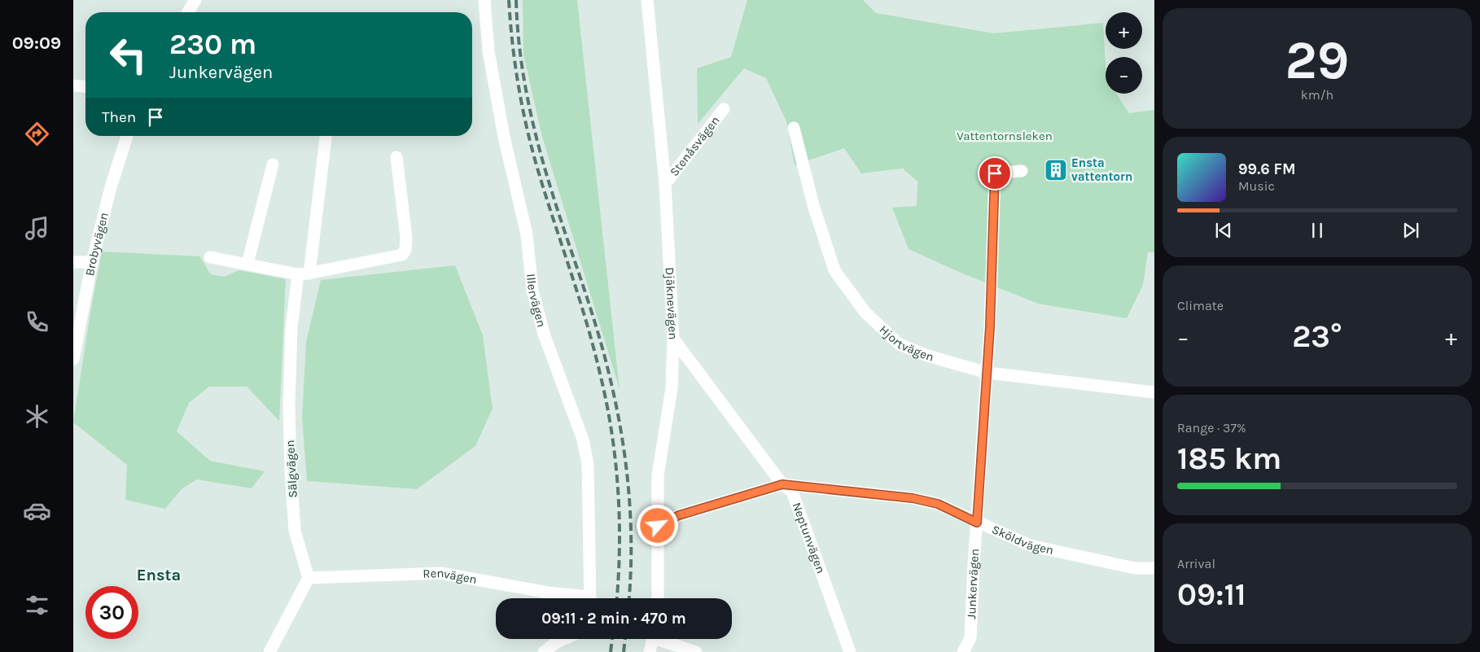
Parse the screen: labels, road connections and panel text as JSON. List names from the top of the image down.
{
  "streets": {
    "street": [
      "Stenåsvägen",
      "Brobyvägen",
      "Illervägen",
      "Djäknevägen",
      "Hjortvägen",
      "Sälgvägen",
      "Neptunvägen",
      "Sköldvägen",
      "Renvägen",
      "Junkervägen"
    ]
  },
  "crossings": [
    ["Stenåsvägen", "Djäknevägen"],
    ["Djäknevägen", "Neptunvägen"],
    ["Djäknevägen", "Sköldvägen"],
    ["Hjortvägen", "Junkervägen"],
    ["Sälgvägen", "Renvägen"],
    ["Neptunvägen", "Sköldvägen"],
    ["Sköldvägen", "Junkervägen"]
  ],
  "districts": ["Ensta"],
  "parks": ["Vattentornsleken"],
  "places": {
    "building": ["Ensta vattentorn"]
  },
  "page": {
    "tabs": "09:09",
    "tile": [
      ["29", "km/h"],
      "Climate",
      ["Range · 37%", "185 km"],
      ["Arrival", "09:11"]
    ],
    "map_buttons": ["+", "−"],
    "turn": ["230 m", "Junkervägen"],
    "then": "Then",
    "song": ["99.6 FM", "Music"],
    "heat": ["−", "23°", "+"],
    "limit": "30",
    "trip": "09:11 · 2 min · 470 m"
  }
}
